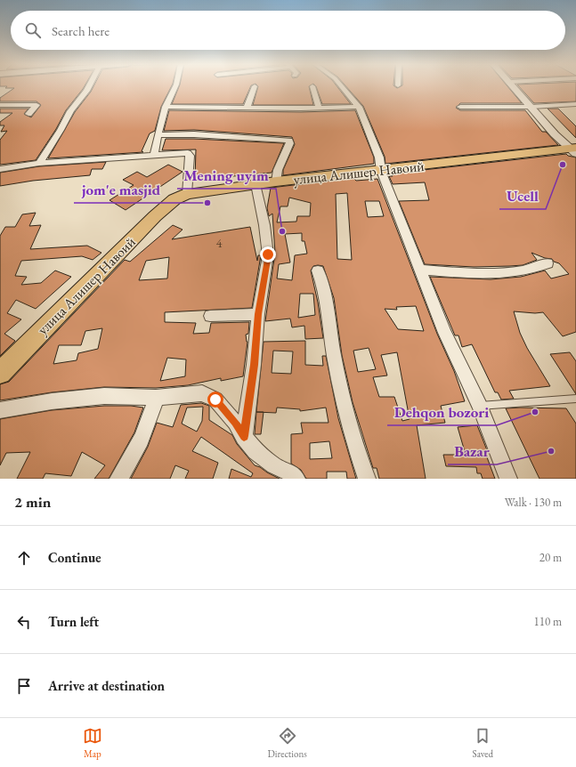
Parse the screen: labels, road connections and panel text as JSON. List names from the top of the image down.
{
  "streets": {
    "main road": ["улица Алишер Навоий"]
  },
  "places": [
    "Ucell",
    "jom'e masjid",
    "Mening uyim",
    "Dehqon bozori",
    "Bazar"
  ],
  "house_numbers": ["4"],
  "page": {
    "search": "Search here",
    "heading": ["2 min", "Walk · 130 m"],
    "list": [
      ["Continue", "20 m"],
      ["Turn left", "110 m"],
      "Arrive at destination"
    ],
    "nav": ["Map", "Directions", "Saved"]
  }
}
